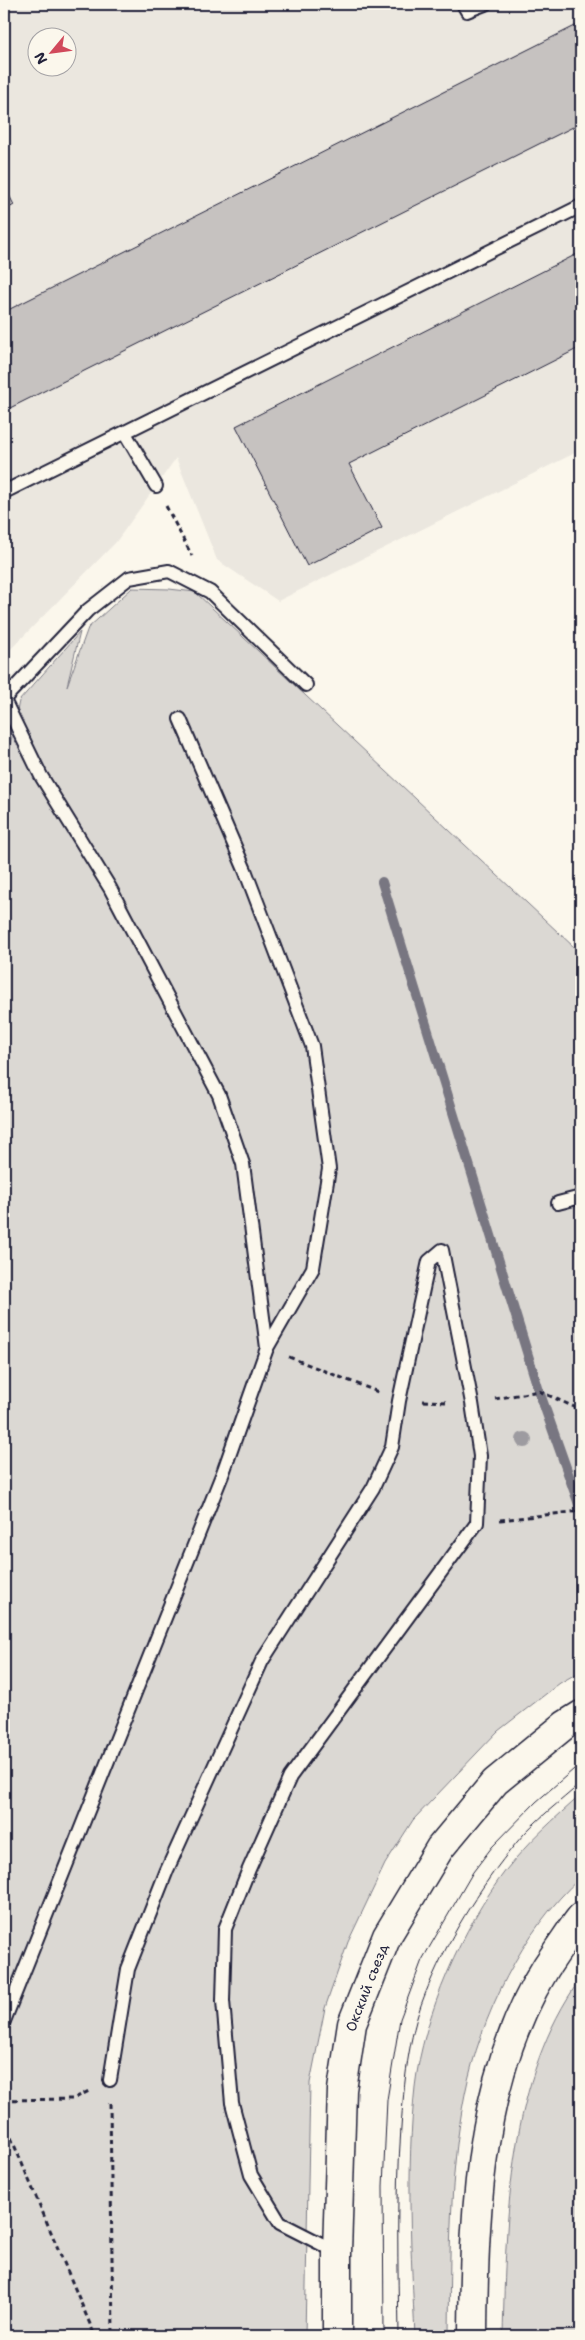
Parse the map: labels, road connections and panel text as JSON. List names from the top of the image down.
{
  "streets": {
    "main road": ["Окский съезд"]
  },
  "north": "bottom left"
}
